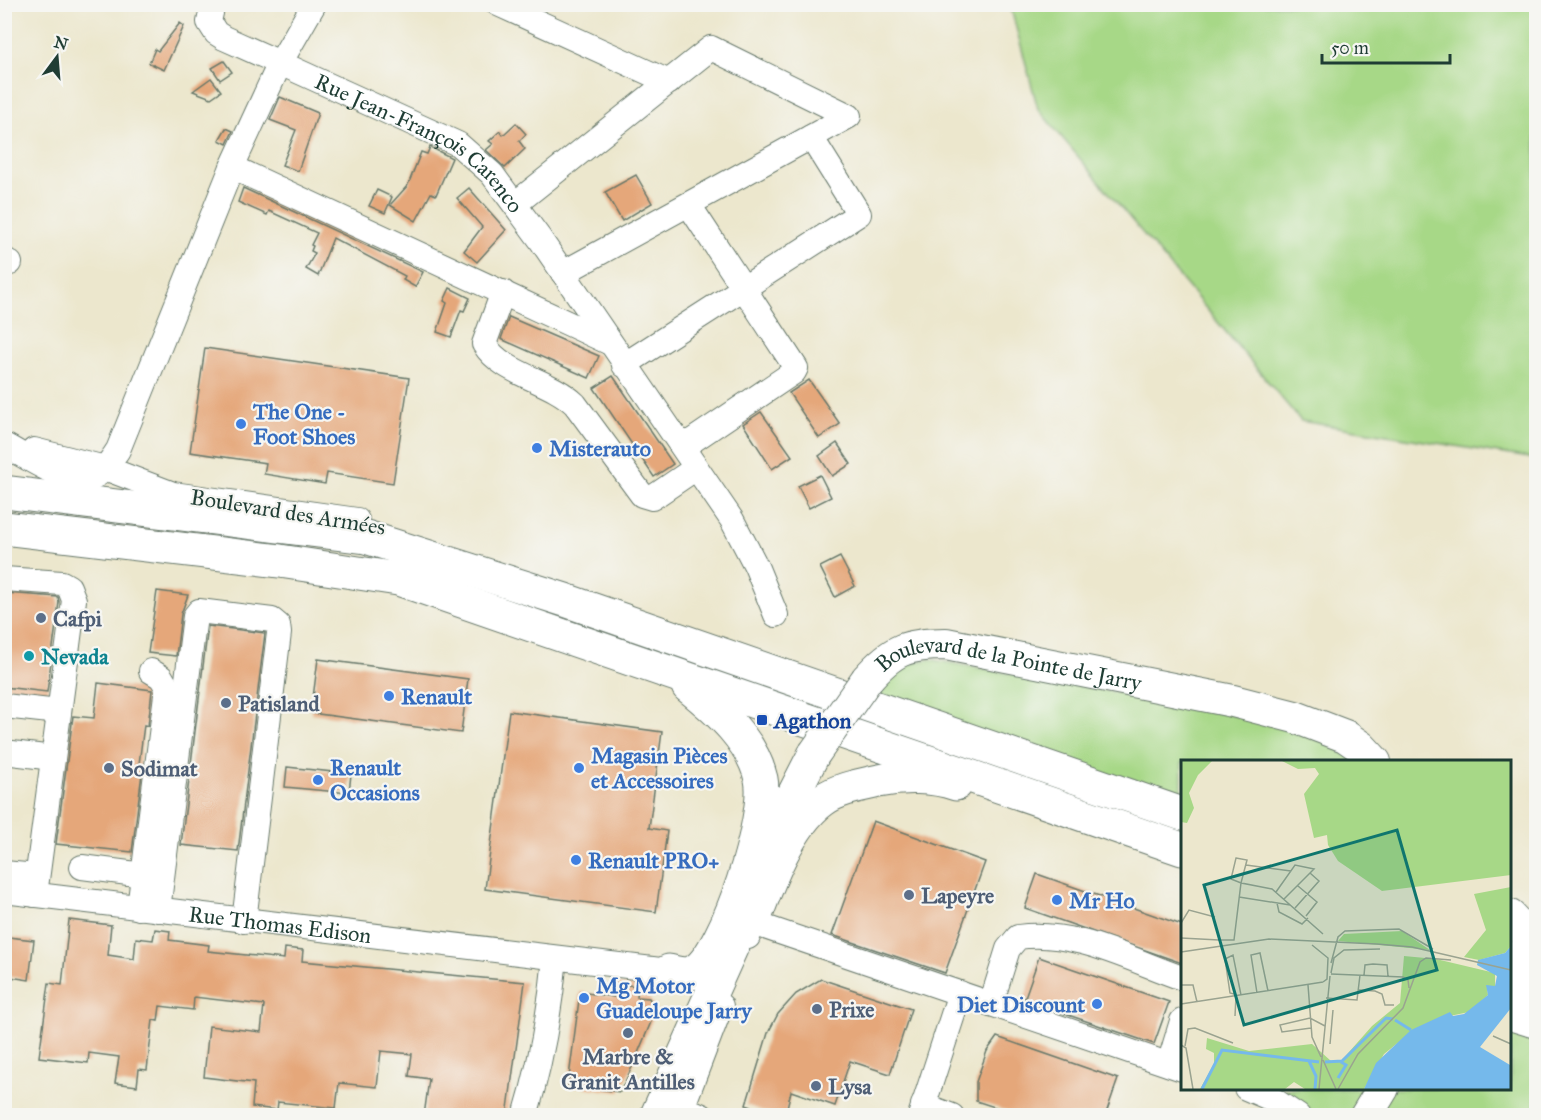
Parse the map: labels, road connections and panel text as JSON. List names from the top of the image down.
{
  "streets": {
    "main road": ["Boulevard de la Pointe de Jarry"],
    "street": ["Rue Jean-François Carenco", "Boulevard des Armées", "Rue Thomas Edison"]
  },
  "places": {
    "other": [
      "The One - Foot Shoes",
      "Misterauto",
      "Cafpi",
      "Nevada",
      "Renault",
      "Patisland",
      "Sodimat",
      "Magasin Pièces et Accessoires",
      "Renault Occasions",
      "Renault PRO+",
      "Lapeyre",
      "Mr Ho",
      "Mg Motor Guadeloupe Jarry",
      "Diet Discount",
      "Prixe",
      "Marbre & Granit Antilles",
      "Lysa"
    ],
    "transit": ["Agathon"]
  },
  "scale_bar": "50 m",
  "north": "top"
}
